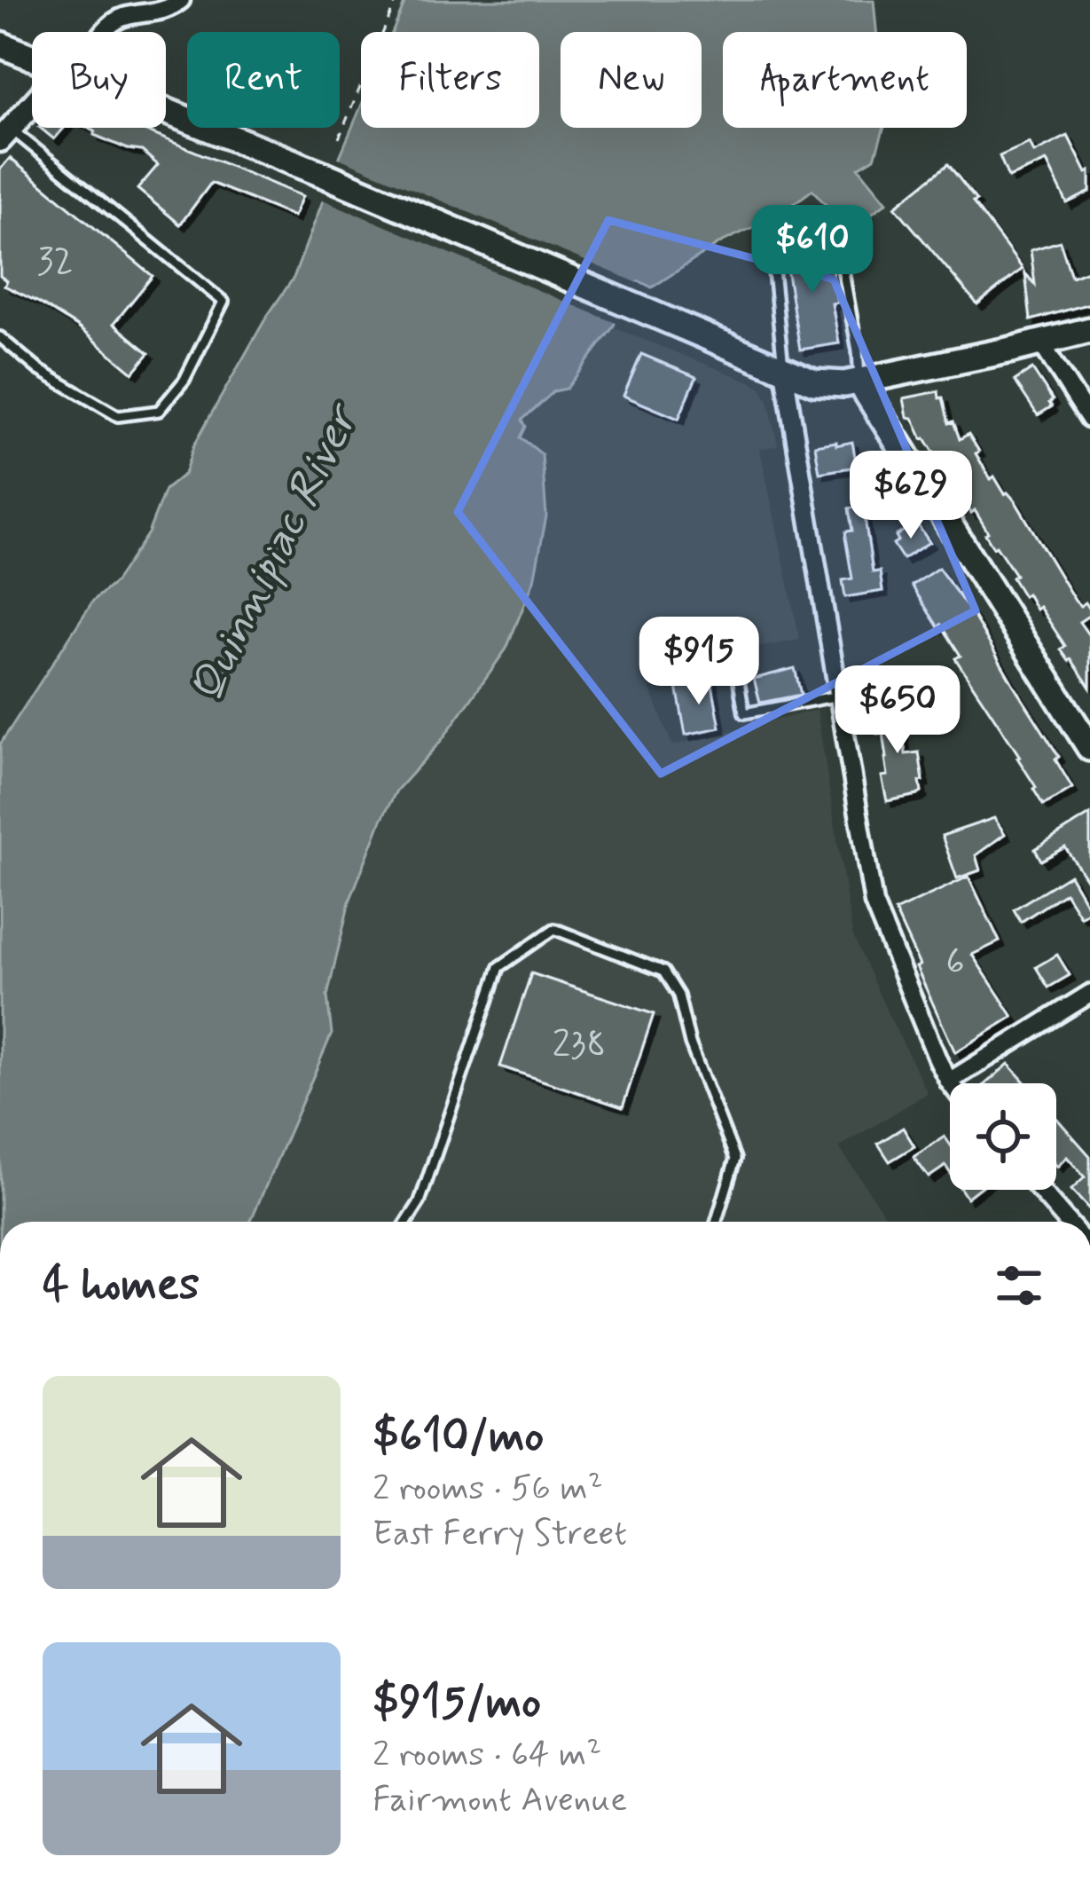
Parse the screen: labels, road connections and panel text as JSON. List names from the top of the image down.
{
  "water": ["Quinnipiac River"],
  "house_numbers": ["32", "6", "238"],
  "page": {
    "chip": [
      "Buy",
      "Rent",
      "Filters",
      "New",
      "Apartment"
    ],
    "price": [
      "$610",
      "$629",
      "$915",
      "$650"
    ],
    "heading": "4 homes",
    "list": [
      {
        "name": "$610/mo",
        "note": "2 rooms · 56 m² · East Ferry Street"
      },
      {
        "name": "$915/mo",
        "note": "2 rooms · 64 m² · Fairmont Avenue"
      }
    ]
  }
}
